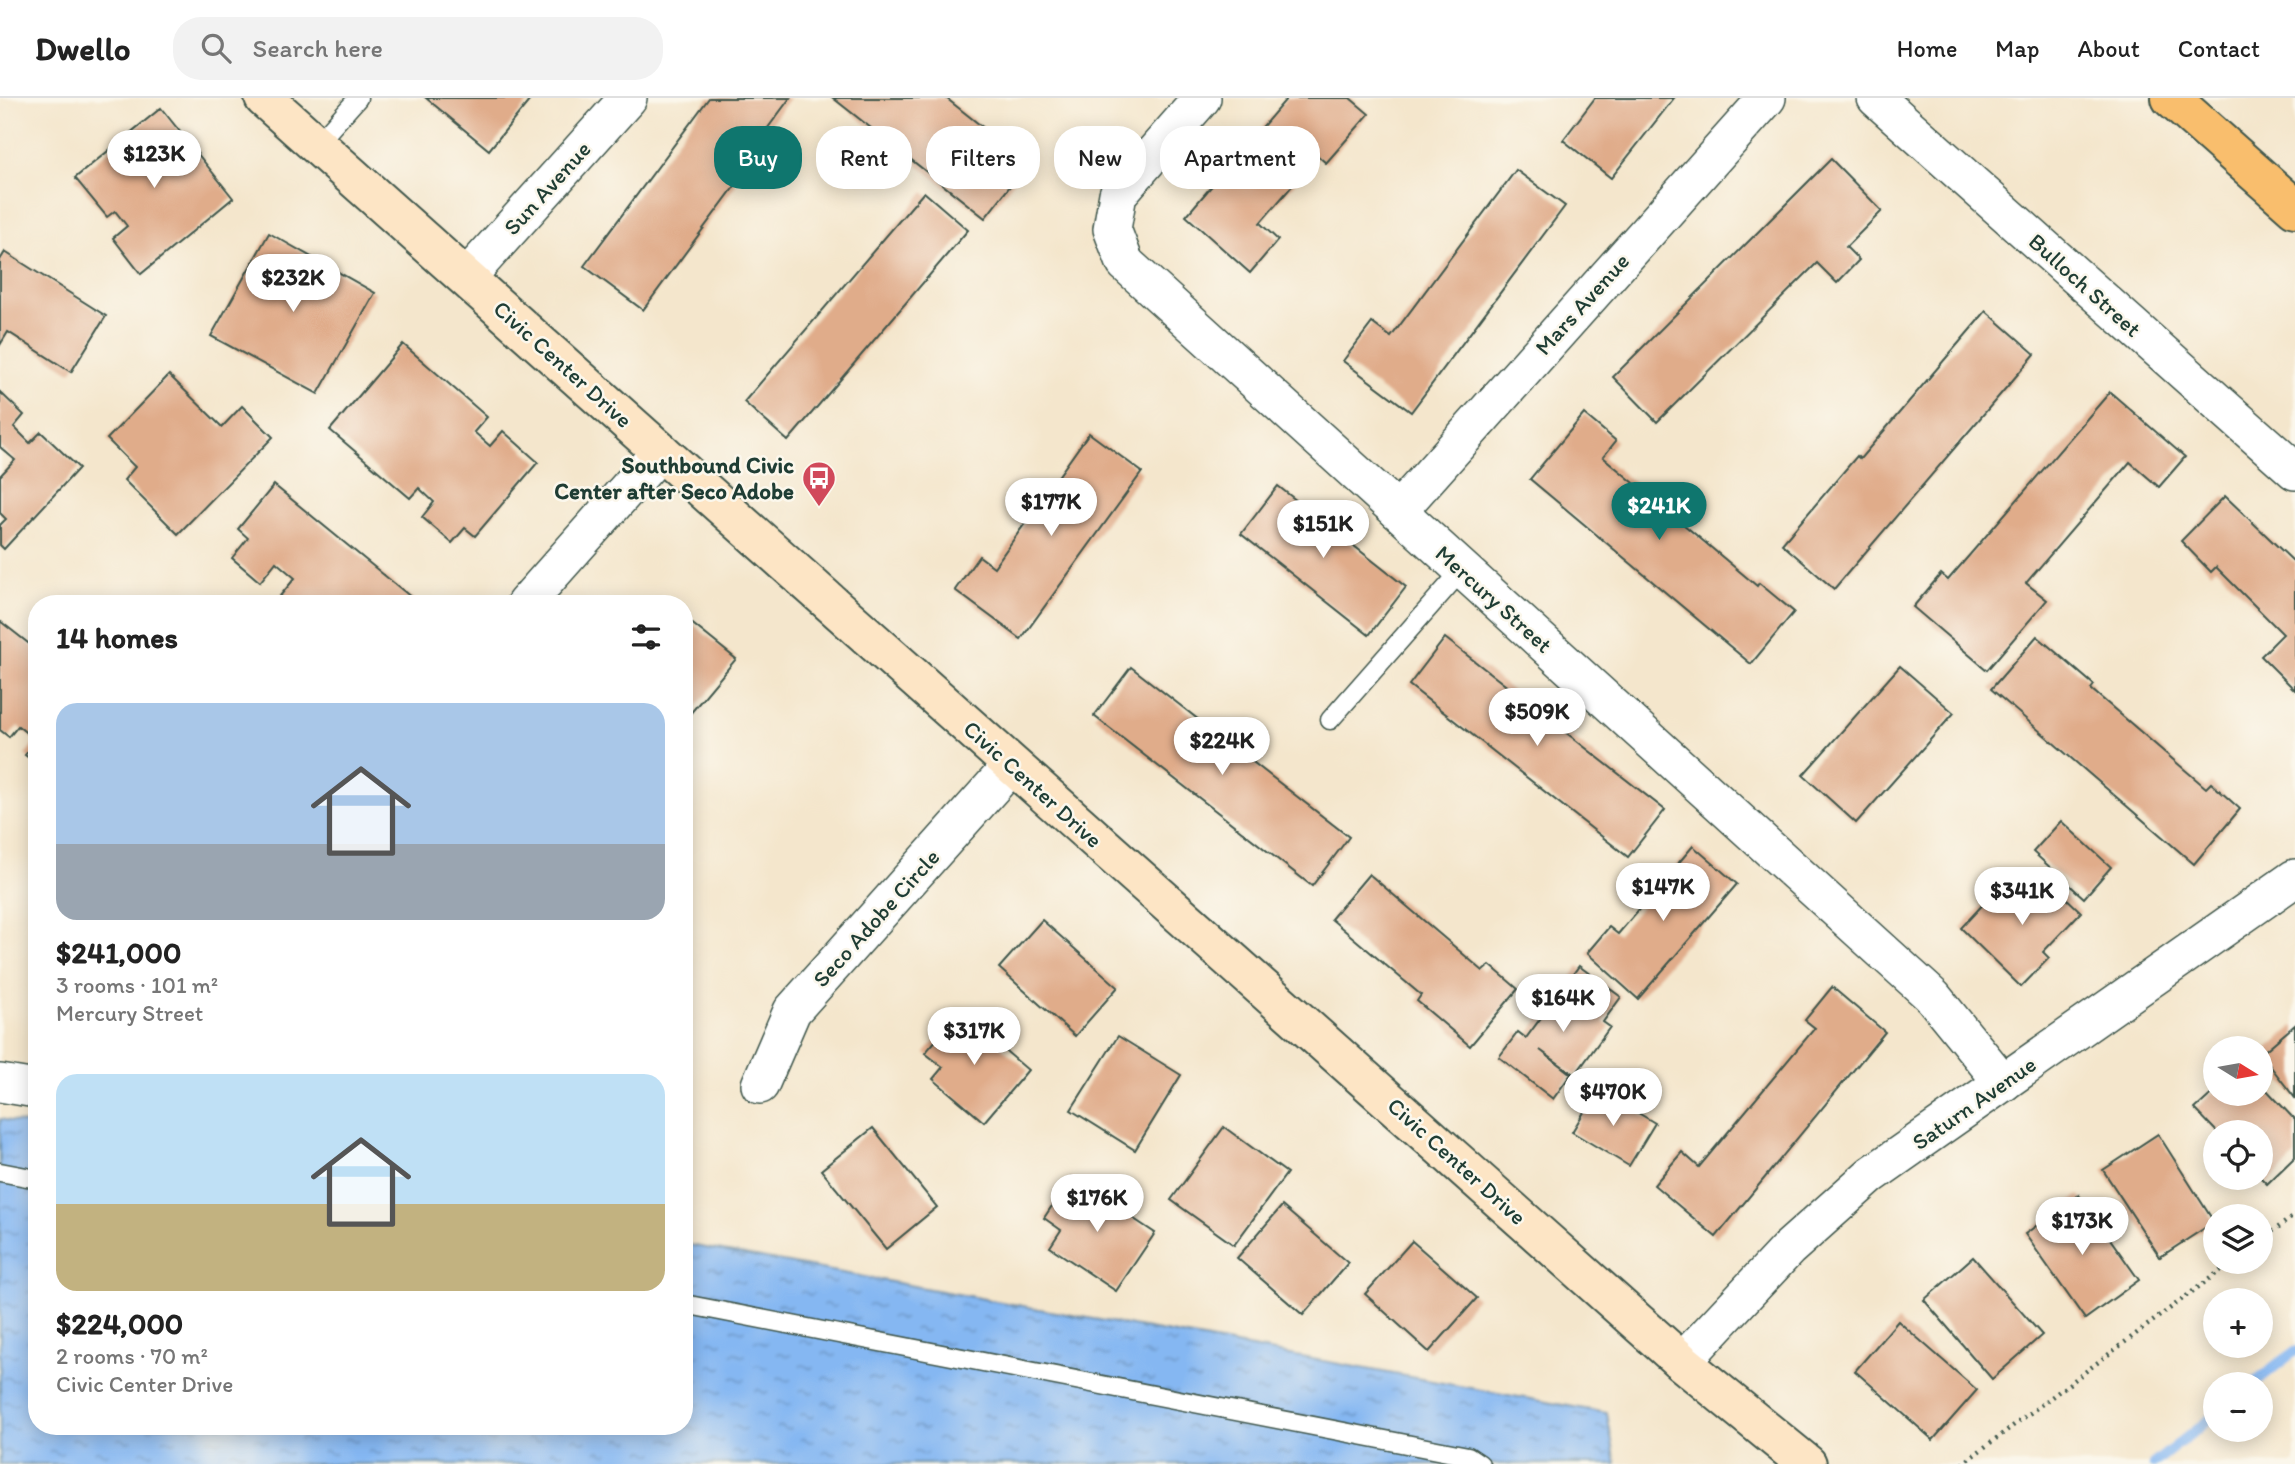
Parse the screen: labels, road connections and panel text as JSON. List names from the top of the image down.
{
  "streets": {
    "street": [
      "Sun Avenue",
      "Bulloch Street",
      "Mars Avenue",
      "Civic Center Drive",
      "Mercury Street",
      "Seco Adobe Circle",
      "Saturn Avenue"
    ]
  },
  "crossings": [
    ["Sun Avenue", "Civic Center Drive"],
    ["Mars Avenue", "Mercury Street"],
    ["Civic Center Drive", "Seco Adobe Circle"],
    ["Civic Center Drive", "Saturn Avenue"],
    ["Mercury Street", "Saturn Avenue"]
  ],
  "places": {
    "bus stop": ["Southbound Civic Center after Seco Adobe"]
  },
  "north": "right",
  "page": {
    "header": "Dwello",
    "search": "Search here",
    "nav": [
      "Home",
      "Map",
      "About",
      "Contact"
    ],
    "chip": [
      "Buy",
      "Rent",
      "Filters",
      "New",
      "Apartment"
    ],
    "price": [
      "$123K",
      "$232K",
      "$177K",
      "$241K",
      "$151K",
      "$509K",
      "$224K",
      "$147K",
      "$341K",
      "$164K",
      "$317K",
      "$470K",
      "$176K",
      "$173K"
    ],
    "heading": "14 homes",
    "list": [
      {
        "name": "$241,000",
        "note": "3 rooms · 101 m² · Mercury Street"
      },
      {
        "name": "$224,000",
        "note": "2 rooms · 70 m² · Civic Center Drive"
      }
    ],
    "map_buttons": ["+", "−"]
  }
}
